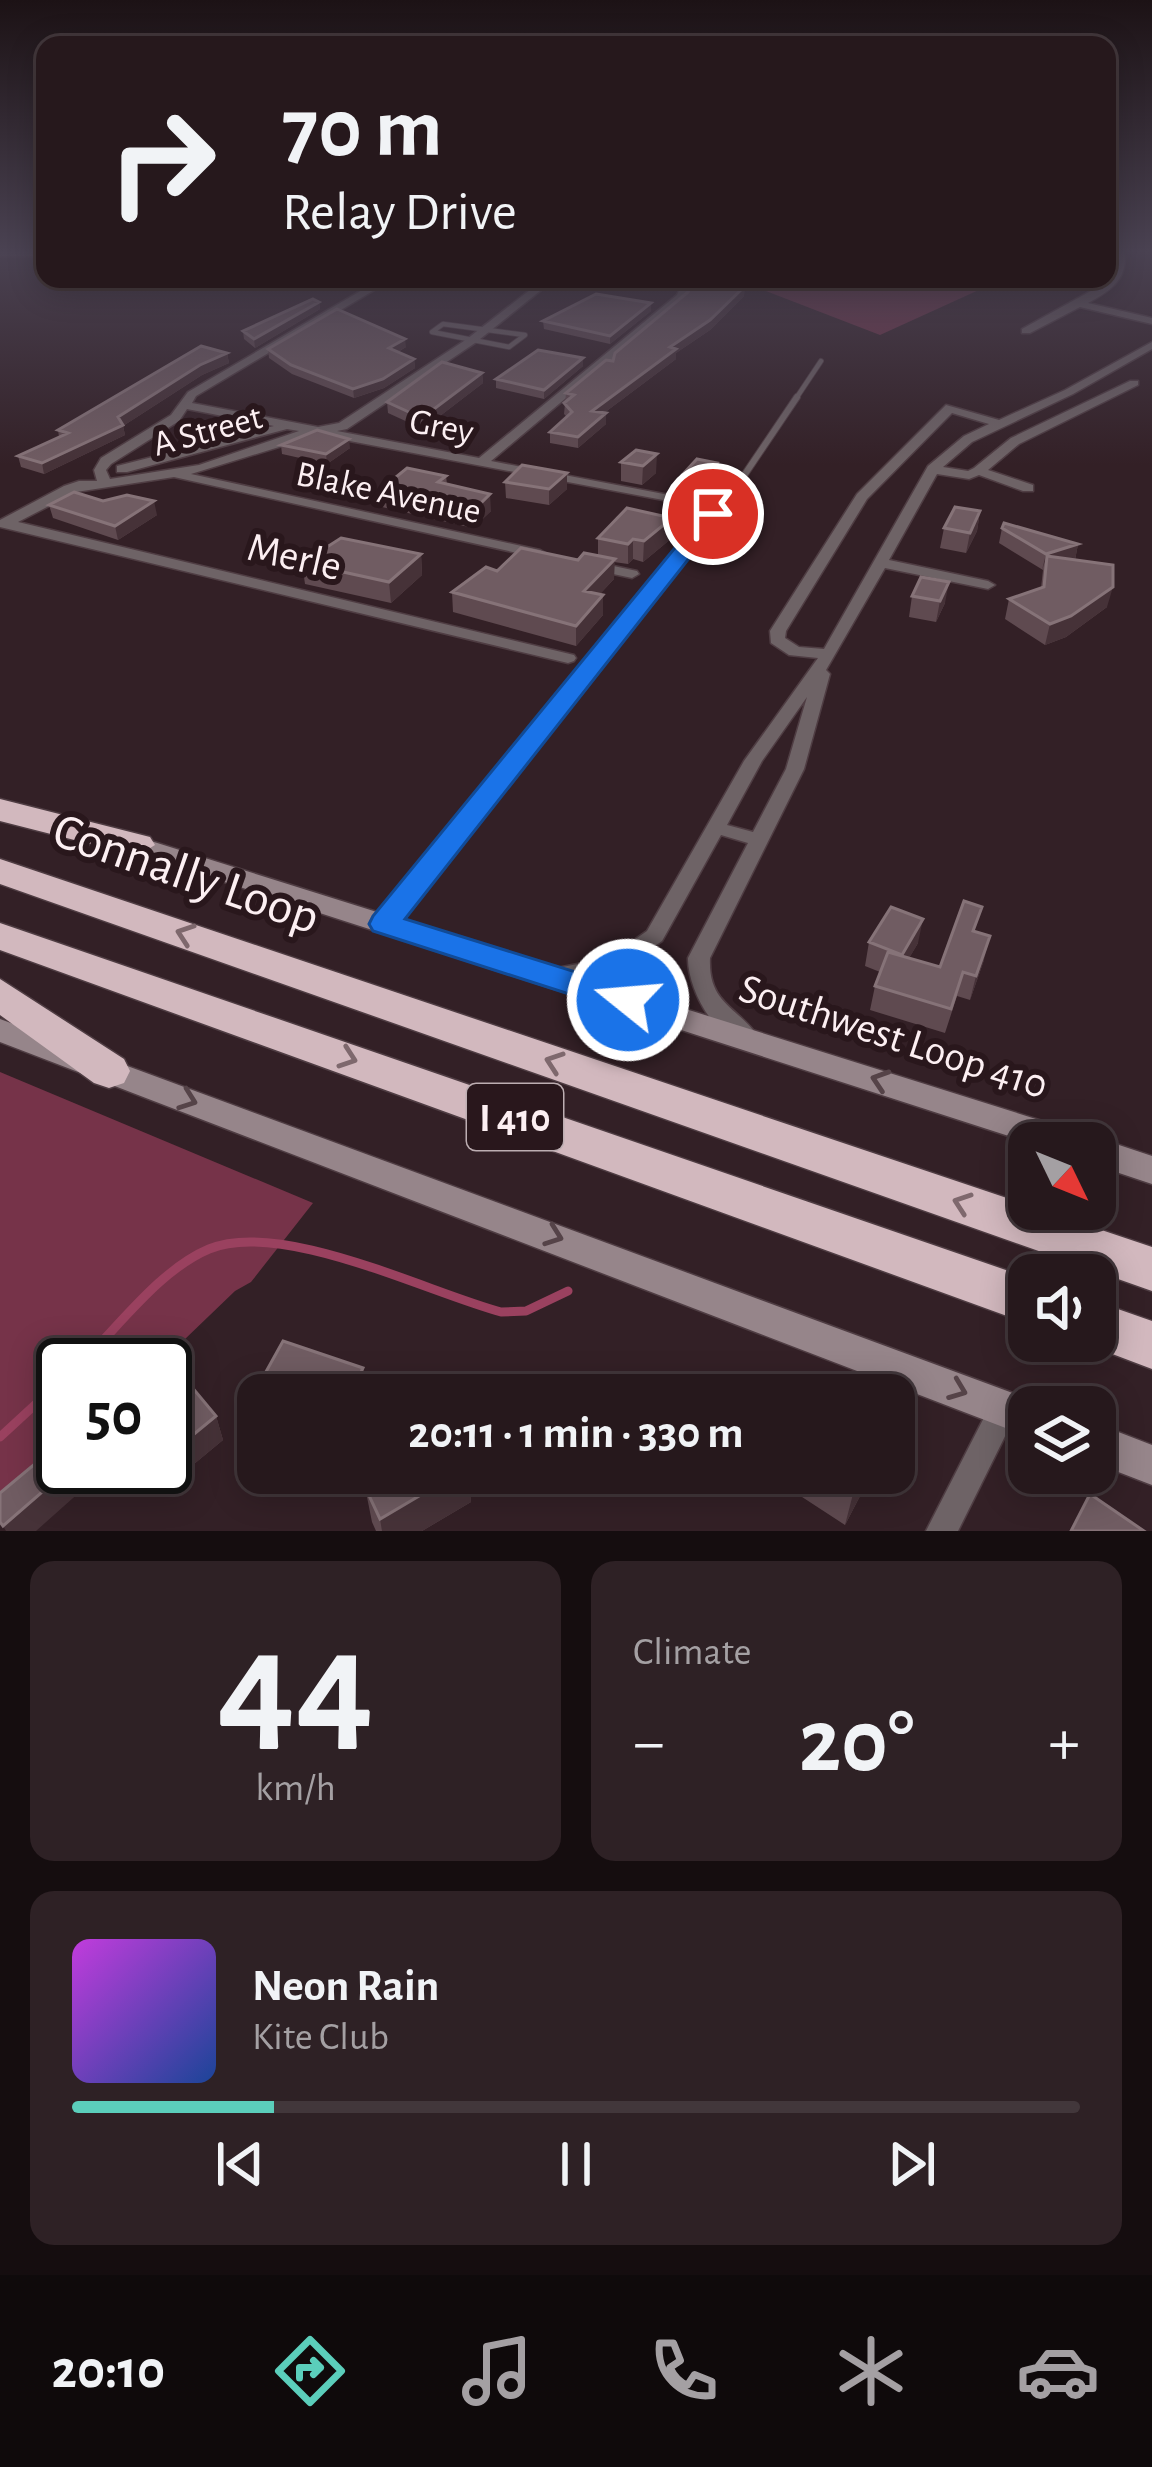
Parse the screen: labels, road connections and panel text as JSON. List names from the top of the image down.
{
  "streets": {
    "highway": ["Connally Loop", "I 410"],
    "main road": ["Southwest Loop 410"],
    "street": [
      "Grey",
      "A Street",
      "Blake Avenue",
      "Merle"
    ]
  },
  "crossings": [
    ["Grey", "A Street"],
    ["A Street", "Blake Avenue"],
    ["A Street", "Merle"]
  ],
  "north": "bottom right",
  "page": {
    "turn": ["70 m", "Relay Drive"],
    "limit": "50",
    "trip": "20:11 · 1 min · 330 m",
    "tile": [
      ["44", "km/h"],
      "Climate"
    ],
    "heat": ["−", "20°", "+"],
    "song": ["Neon Rain", "Kite Club"],
    "tabs": "20:10"
  }
}
